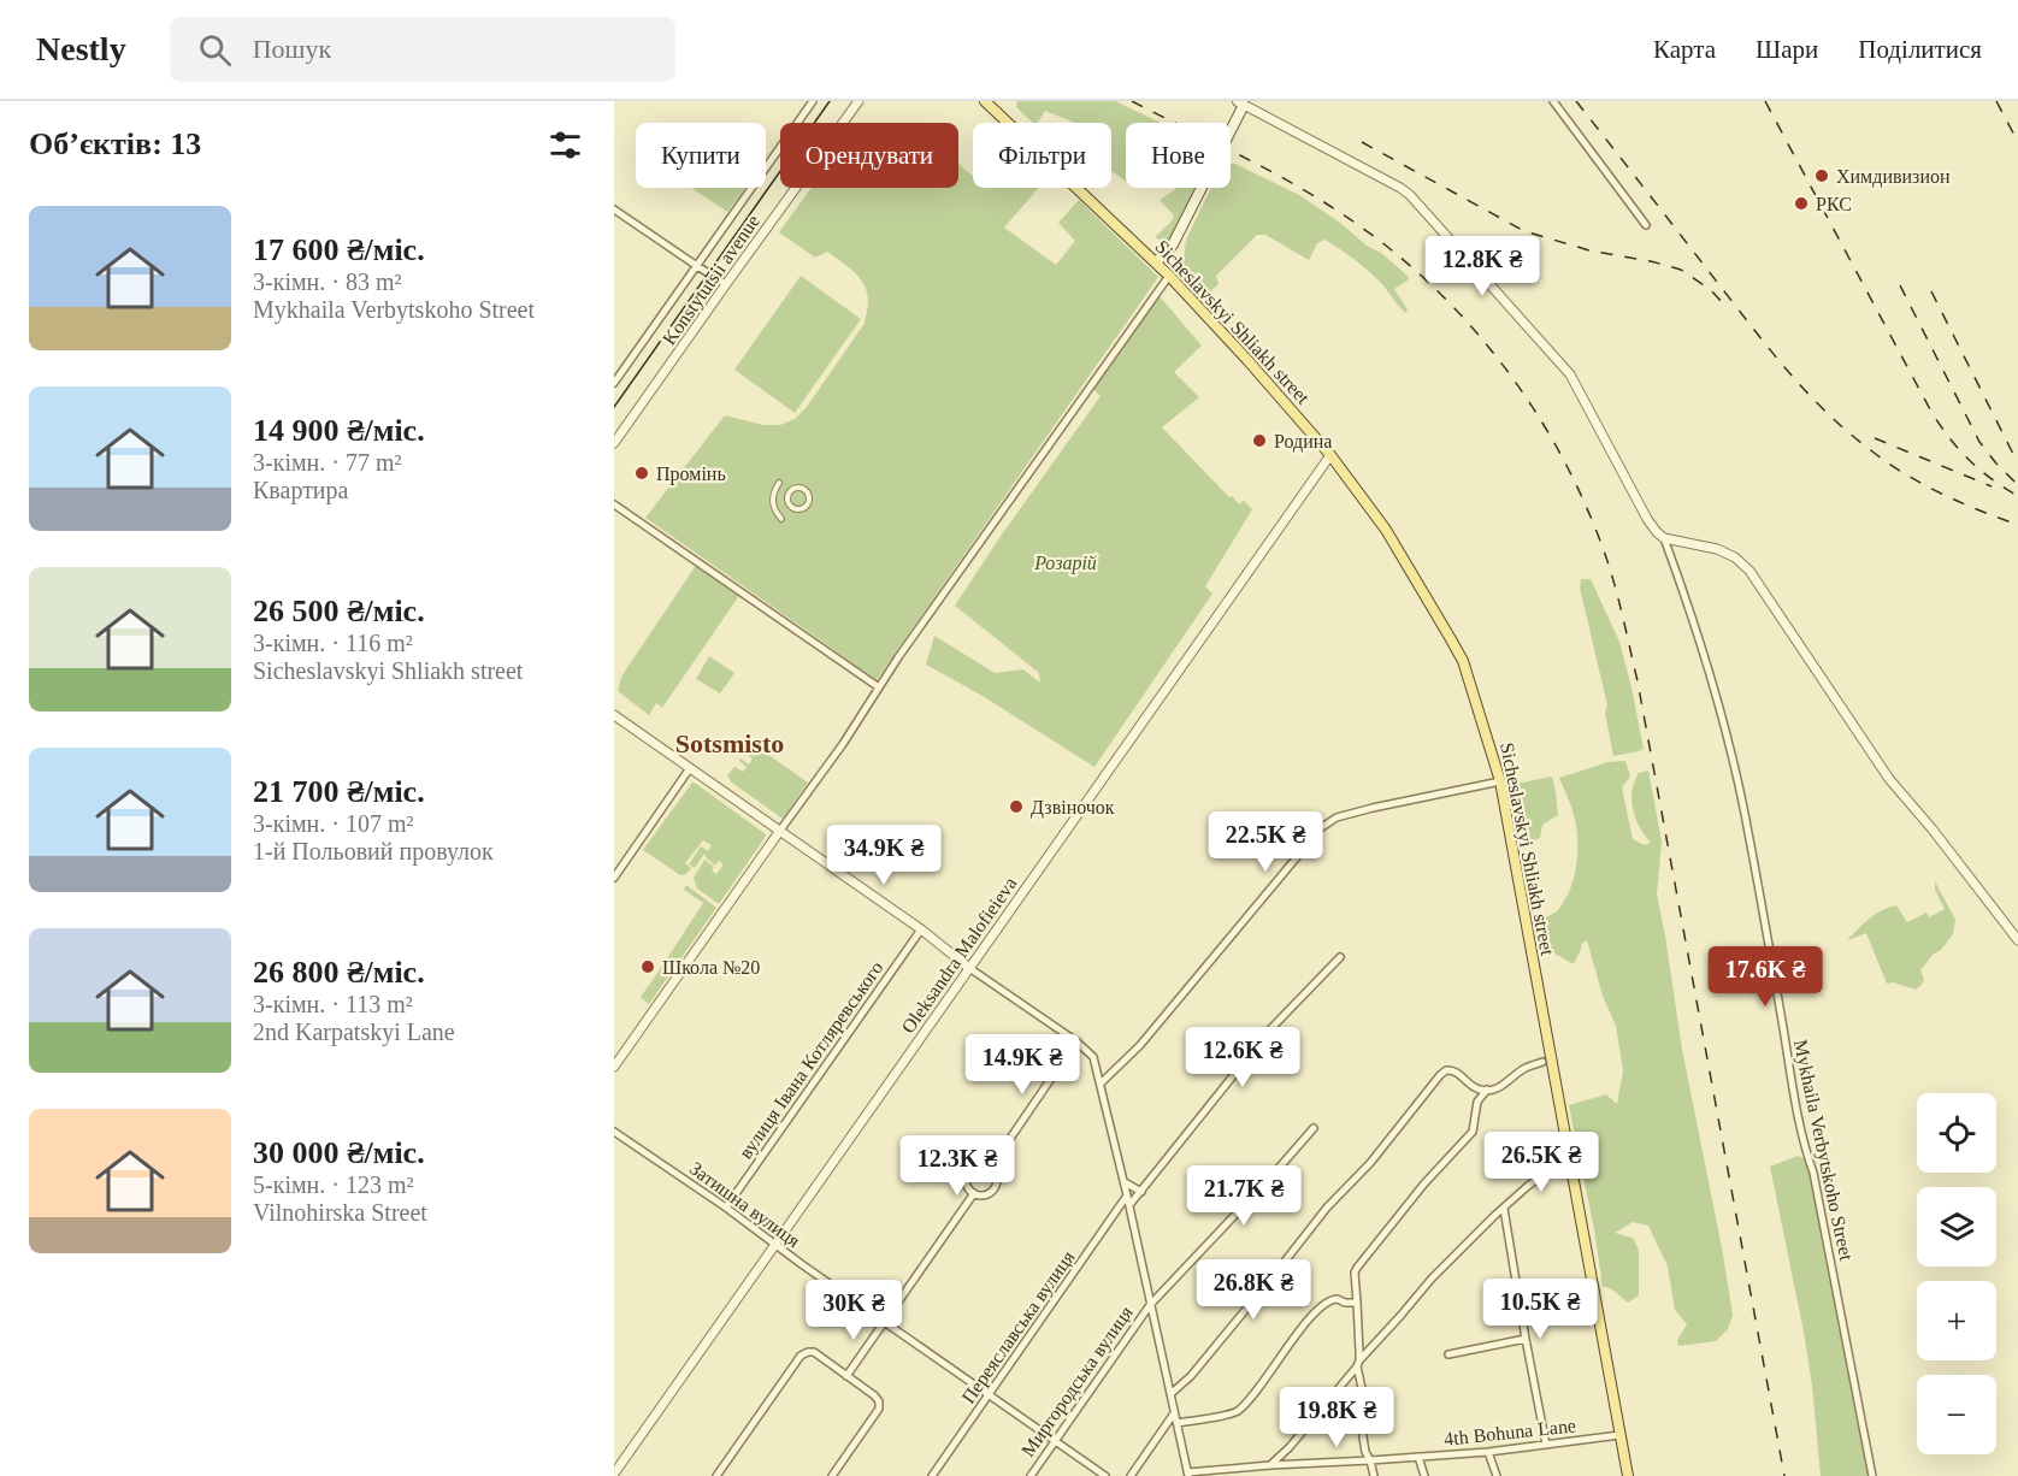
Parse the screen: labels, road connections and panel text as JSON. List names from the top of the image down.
{
  "streets": {
    "main road": ["Sicheslavskyi Shliakh street"],
    "street": [
      "Konstytutsii avenue",
      "Oleksandra Malofieieva",
      "вулиця Івана Котляревського",
      "Mykhaila Verbytskoho Street",
      "Затишна вулиця",
      "Переяславська вулиця",
      "Миргородська вулиця",
      "4th Bohuna Lane"
    ]
  },
  "crossings": [
    ["Sicheslavskyi Shliakh street", "Oleksandra Malofieieva"],
    ["Sicheslavskyi Shliakh street", "4th Bohuna Lane"],
    ["Oleksandra Malofieieva", "Затишна вулиця"],
    ["вулиця Івана Котляревського", "Затишна вулиця"],
    ["Затишна вулиця", "Переяславська вулиця"],
    ["Затишна вулиця", "Миргородська вулиця"]
  ],
  "districts": ["Sotsmisto"],
  "parks": ["Розарій"],
  "places": [
    "Химдивизион",
    "РКС",
    "Родина",
    "Промінь",
    "Дзвіночок",
    "Школа №20"
  ],
  "page": {
    "header": "Nestly",
    "search": "Пошук",
    "nav": ["Карта", "Шари", "Поділитися"],
    "heading": "Об’єктів: 13",
    "chip": [
      "Купити",
      "Орендувати",
      "Фільтри",
      "Нове"
    ],
    "list": [
      {
        "name": "17 600 ₴/міс.",
        "note": "3-кімн. · 83 m² · Mykhaila Verbytskoho Street"
      },
      {
        "name": "14 900 ₴/міс.",
        "note": "3-кімн. · 77 m² · Квартира"
      },
      {
        "name": "26 500 ₴/міс.",
        "note": "3-кімн. · 116 m² · Sicheslavskyi Shliakh street"
      },
      {
        "name": "21 700 ₴/міс.",
        "note": "3-кімн. · 107 m² · 1-й Польовий провулок"
      },
      {
        "name": "26 800 ₴/міс.",
        "note": "3-кімн. · 113 m² · 2nd Karpatskyi Lane"
      },
      {
        "name": "30 000 ₴/міс.",
        "note": "5-кімн. · 123 m² · Vilnohirska Street"
      }
    ],
    "price": [
      "12.8K ₴",
      "22.5K ₴",
      "34.9K ₴",
      "17.6K ₴",
      "12.6K ₴",
      "14.9K ₴",
      "26.5K ₴",
      "12.3K ₴",
      "21.7K ₴",
      "26.8K ₴",
      "10.5K ₴",
      "30K ₴",
      "19.8K ₴"
    ],
    "map_buttons": ["+", "−"]
  }
}
